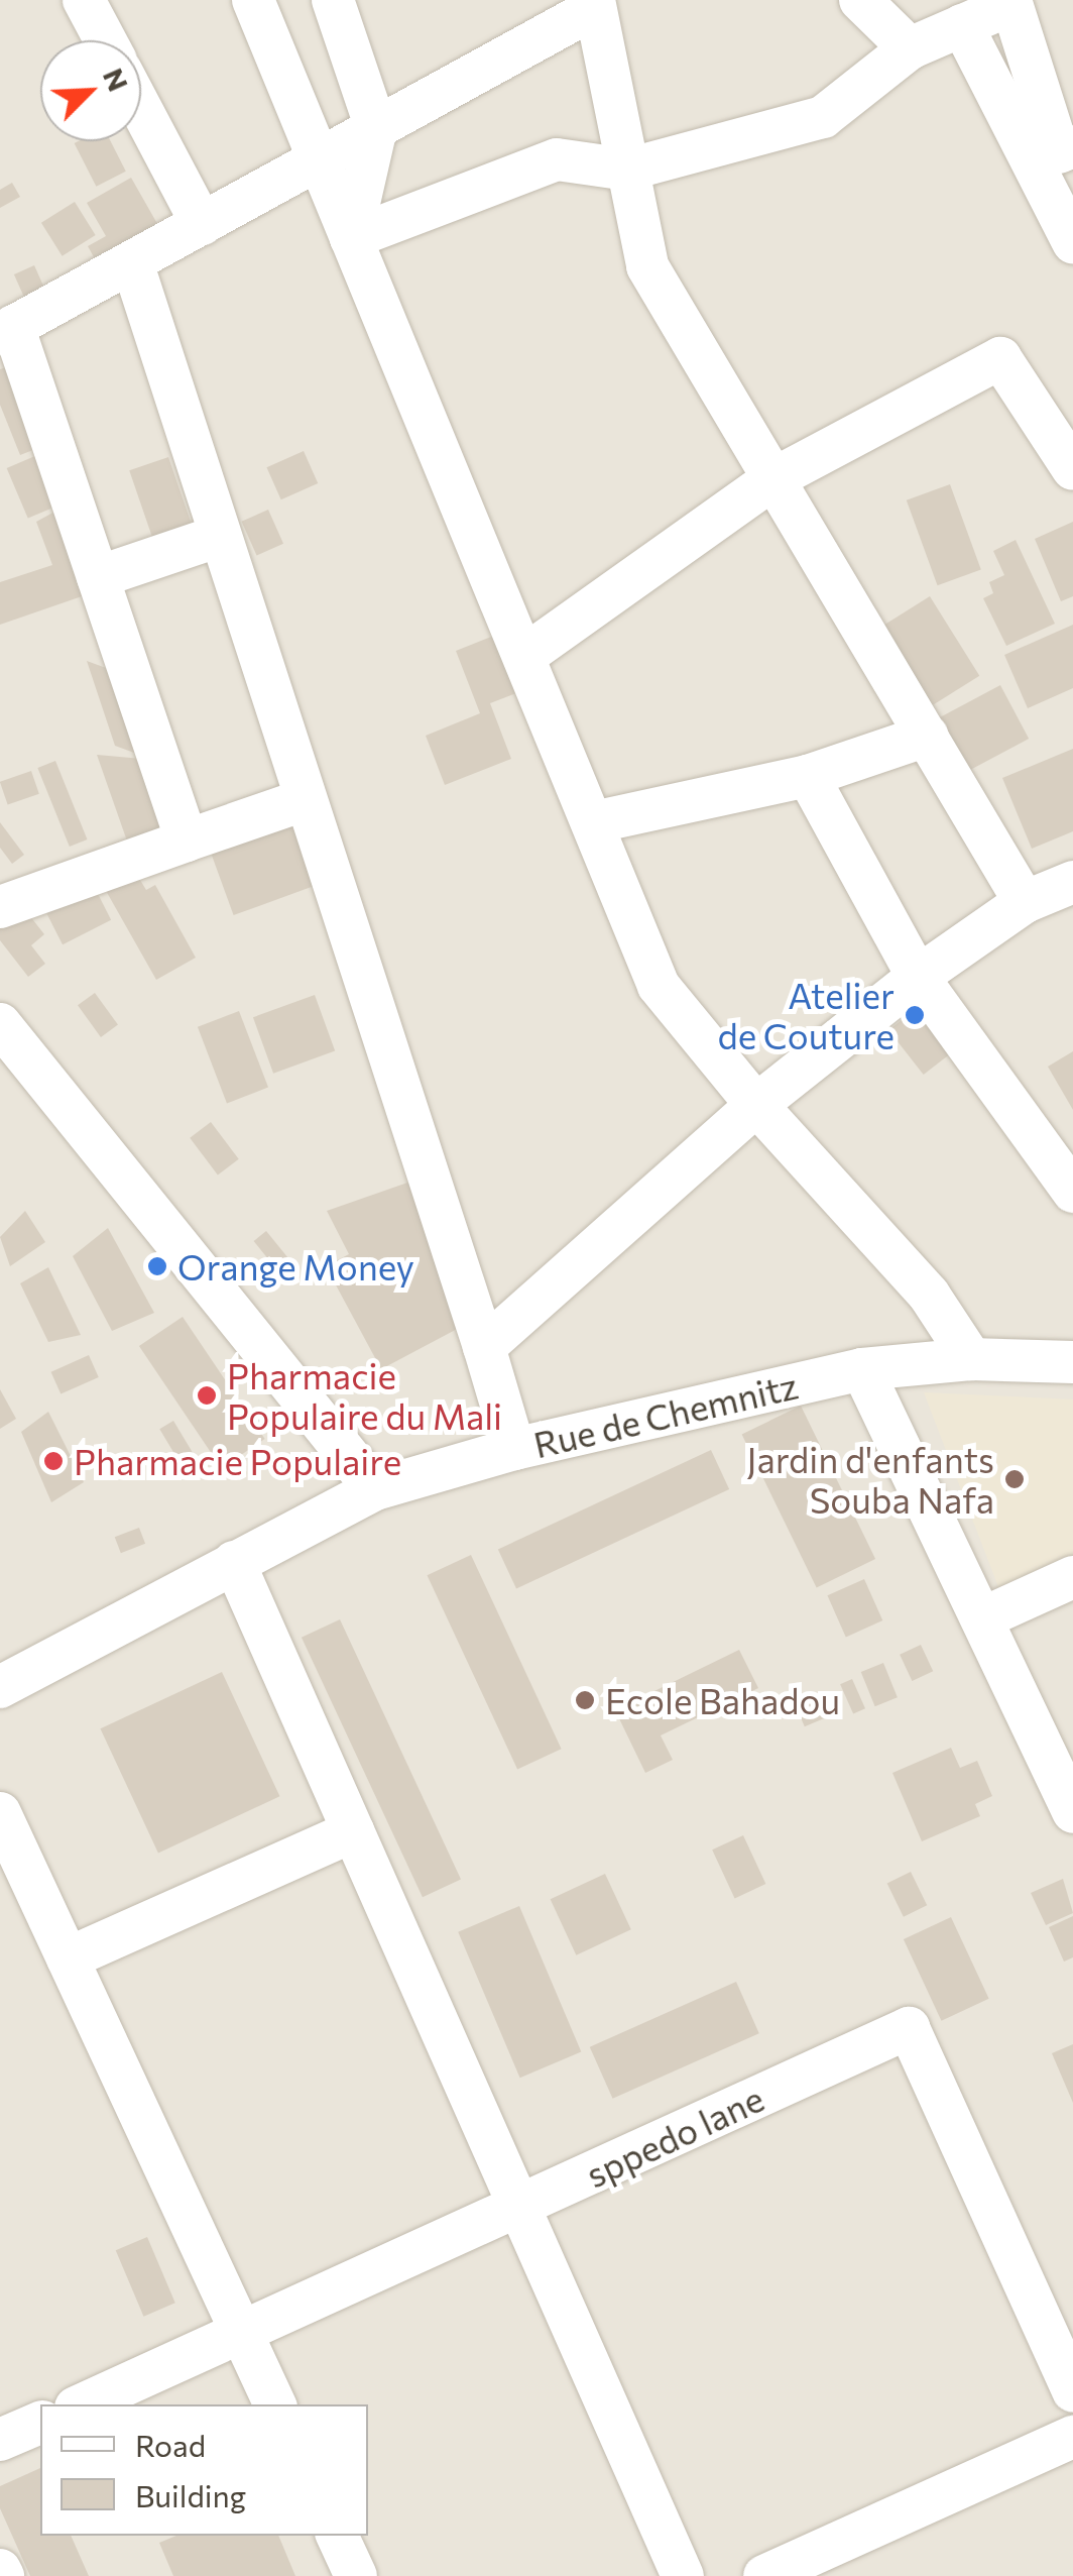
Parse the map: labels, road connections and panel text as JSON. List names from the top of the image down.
{
  "streets": {
    "street": ["Rue de Chemnitz", "sppedo lane"]
  },
  "places": [
    "Atelier de Couture",
    "Orange Money",
    "Pharmacie Populaire du Mali",
    "Pharmacie Populaire",
    "Jardin d'enfants Souba Nafa",
    "Ecole Bahadou"
  ],
  "legend": ["Road", "Building"],
  "north": "top right"
}
